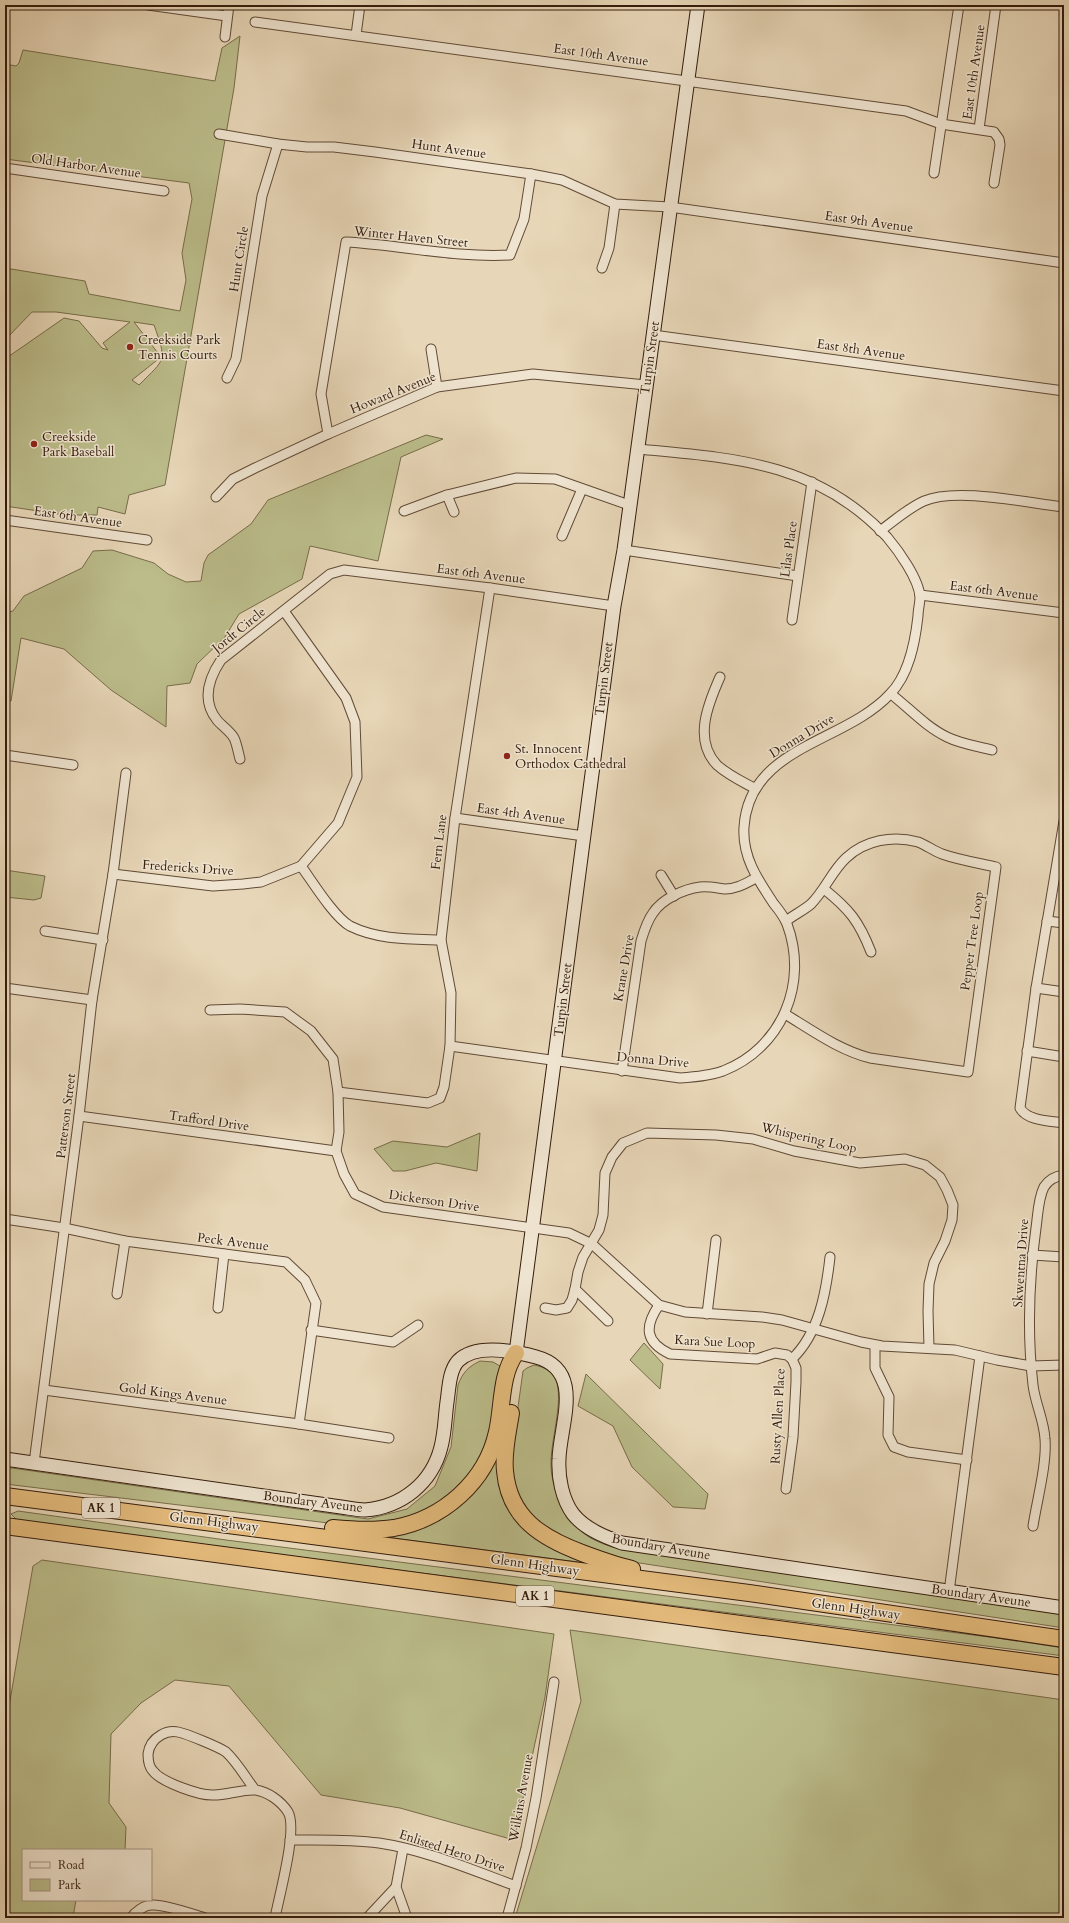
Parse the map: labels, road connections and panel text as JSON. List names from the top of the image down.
{
  "streets": {
    "highway": ["AK 1", "Glenn Highway"],
    "street": [
      "East 10th Avenue",
      "Hunt Avenue",
      "Old Harbor Avenue",
      "East 9th Avenue",
      "Winter Haven Street",
      "Hunt Circle",
      "East 8th Avenue",
      "Turpin Street",
      "Howard Avenue",
      "East 6th Avenue",
      "Lilas Place",
      "Jordt Circle",
      "Donna Drive",
      "East 4th Avenue",
      "Fern Lane",
      "Fredericks Drive",
      "Pepper Tree Loop",
      "Krane Drive",
      "Patterson Street",
      "Trafford Drive",
      "Whispering Loop",
      "Dickerson Drive",
      "Peck Avenue",
      "Skwentna Drive",
      "Kara Sue Loop",
      "Gold Kings Avenue",
      "Rusty Allen Place",
      "Boundary Aveune",
      "Wilkins Avenue",
      "Enlisted Hero Drive"
    ]
  },
  "crossings": [
    ["East 10th Avenue", "Turpin Street"],
    ["Hunt Avenue", "East 9th Avenue"],
    ["Hunt Avenue", "Winter Haven Street"],
    ["Hunt Avenue", "Hunt Circle"],
    ["Hunt Avenue", "Turpin Street"],
    ["East 9th Avenue", "Turpin Street"],
    ["Winter Haven Street", "Howard Avenue"],
    ["East 8th Avenue", "Turpin Street"],
    ["Turpin Street", "Howard Avenue"],
    ["Turpin Street", "East 6th Avenue"],
    ["Turpin Street", "Donna Drive"],
    ["Turpin Street", "East 4th Avenue"],
    ["Turpin Street", "Dickerson Drive"],
    ["Turpin Street", "Boundary Aveune"],
    ["East 6th Avenue", "Jordt Circle"],
    ["East 6th Avenue", "Donna Drive"],
    ["East 6th Avenue", "Fern Lane"],
    ["Lilas Place", "Donna Drive"],
    ["Jordt Circle", "Fredericks Drive"],
    ["Donna Drive", "Fern Lane"],
    ["Donna Drive", "Pepper Tree Loop"],
    ["Donna Drive", "Krane Drive"],
    ["East 4th Avenue", "Fern Lane"],
    ["Fern Lane", "Dickerson Drive"],
    ["Fredericks Drive", "Patterson Street"],
    ["Patterson Street", "Trafford Drive"],
    ["Patterson Street", "Peck Avenue"],
    ["Patterson Street", "Gold Kings Avenue"],
    ["Patterson Street", "Boundary Aveune"],
    ["Trafford Drive", "Dickerson Drive"],
    ["Whispering Loop", "Dickerson Drive"],
    ["Dickerson Drive", "Kara Sue Loop"],
    ["Peck Avenue", "Gold Kings Avenue"],
    ["Kara Sue Loop", "Rusty Allen Place"],
    ["Wilkins Avenue", "Enlisted Hero Drive"]
  ],
  "places": ["Creekside Park Tennis Courts", "Creekside Park Baseball", "St. Innocent Orthodox Cathedral"],
  "legend": ["Road", "Park"]
}
